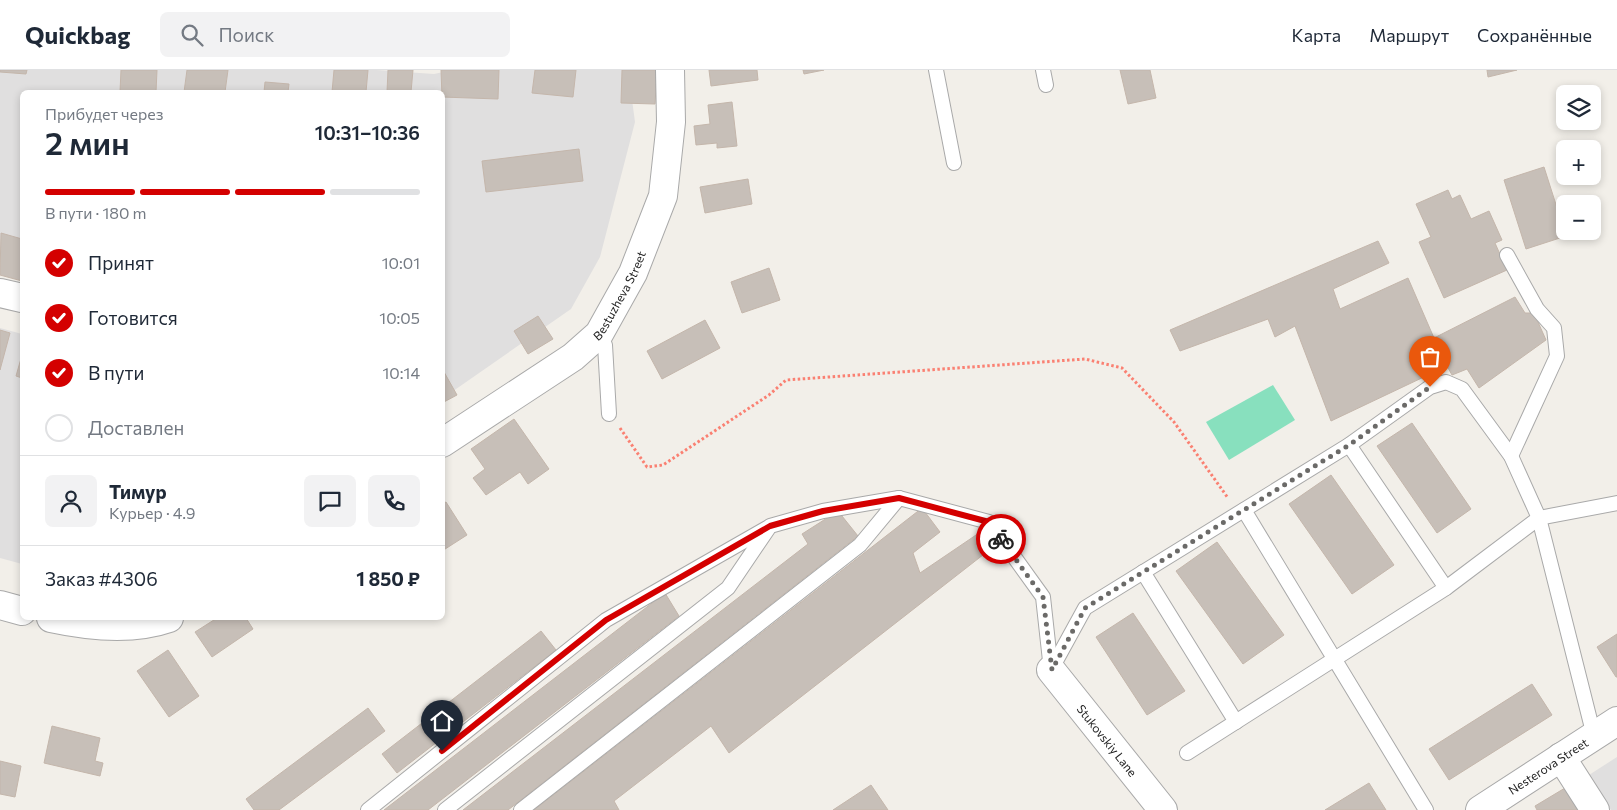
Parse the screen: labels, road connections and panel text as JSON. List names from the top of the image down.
{
  "streets": {
    "street": ["Bestuzheva Street", "Stukovskiy Lane", "Nesterova Street"]
  },
  "page": {
    "header": "Quickbag",
    "search": "Поиск",
    "nav": ["Карта", "Маршрут", "Сохранённые"],
    "map_buttons": ["+", "−"],
    "heading": ["2 мин", "Прибудет через", "10:31–10:36"],
    "panel": [
      "Тимур",
      "Курьер · 4.9",
      "Заказ #4306",
      "1 850 ₽"
    ],
    "bar": "В пути · 180 m",
    "list": [
      ["Принят", "10:01"],
      ["Готовится", "10:05"],
      ["В пути", "10:14"],
      "Доставлен"
    ]
  }
}
